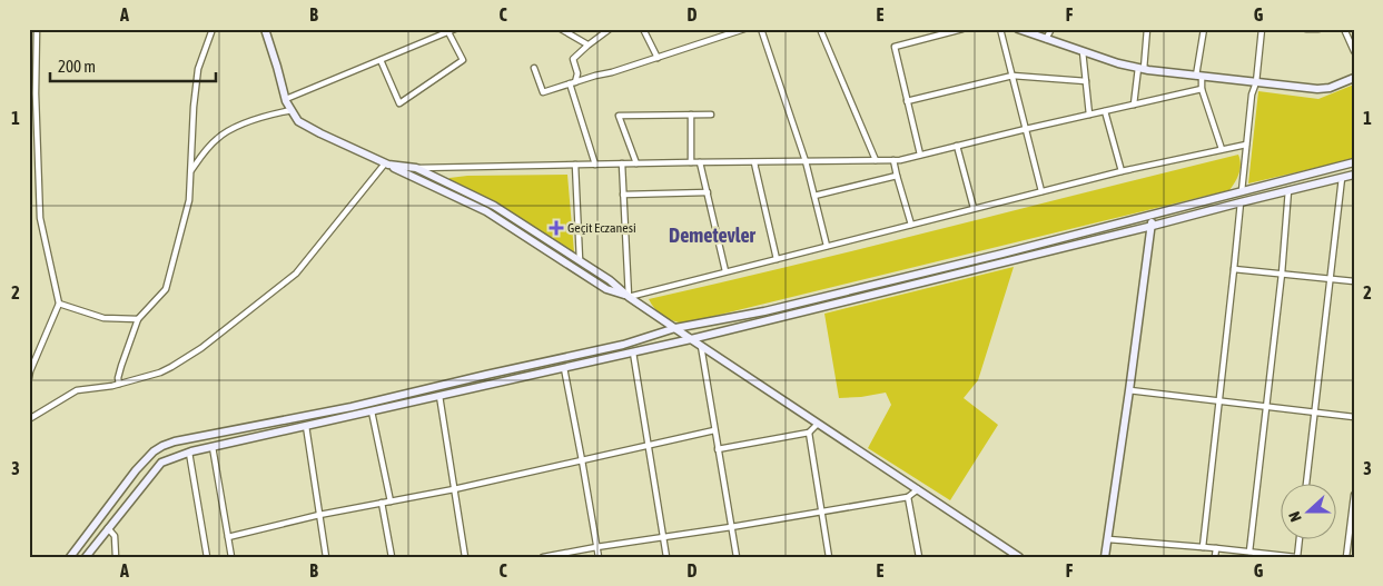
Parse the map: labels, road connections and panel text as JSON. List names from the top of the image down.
{
  "districts": ["Demetevler"],
  "places": {
    "health": ["Geçit Eczanesi"]
  },
  "scale_bar": "200 m",
  "north": "left",
  "grid": {
    "columns": [
      "A",
      "B",
      "C",
      "D",
      "E",
      "F",
      "G"
    ],
    "rows": ["1", "2", "3"]
  }
}
